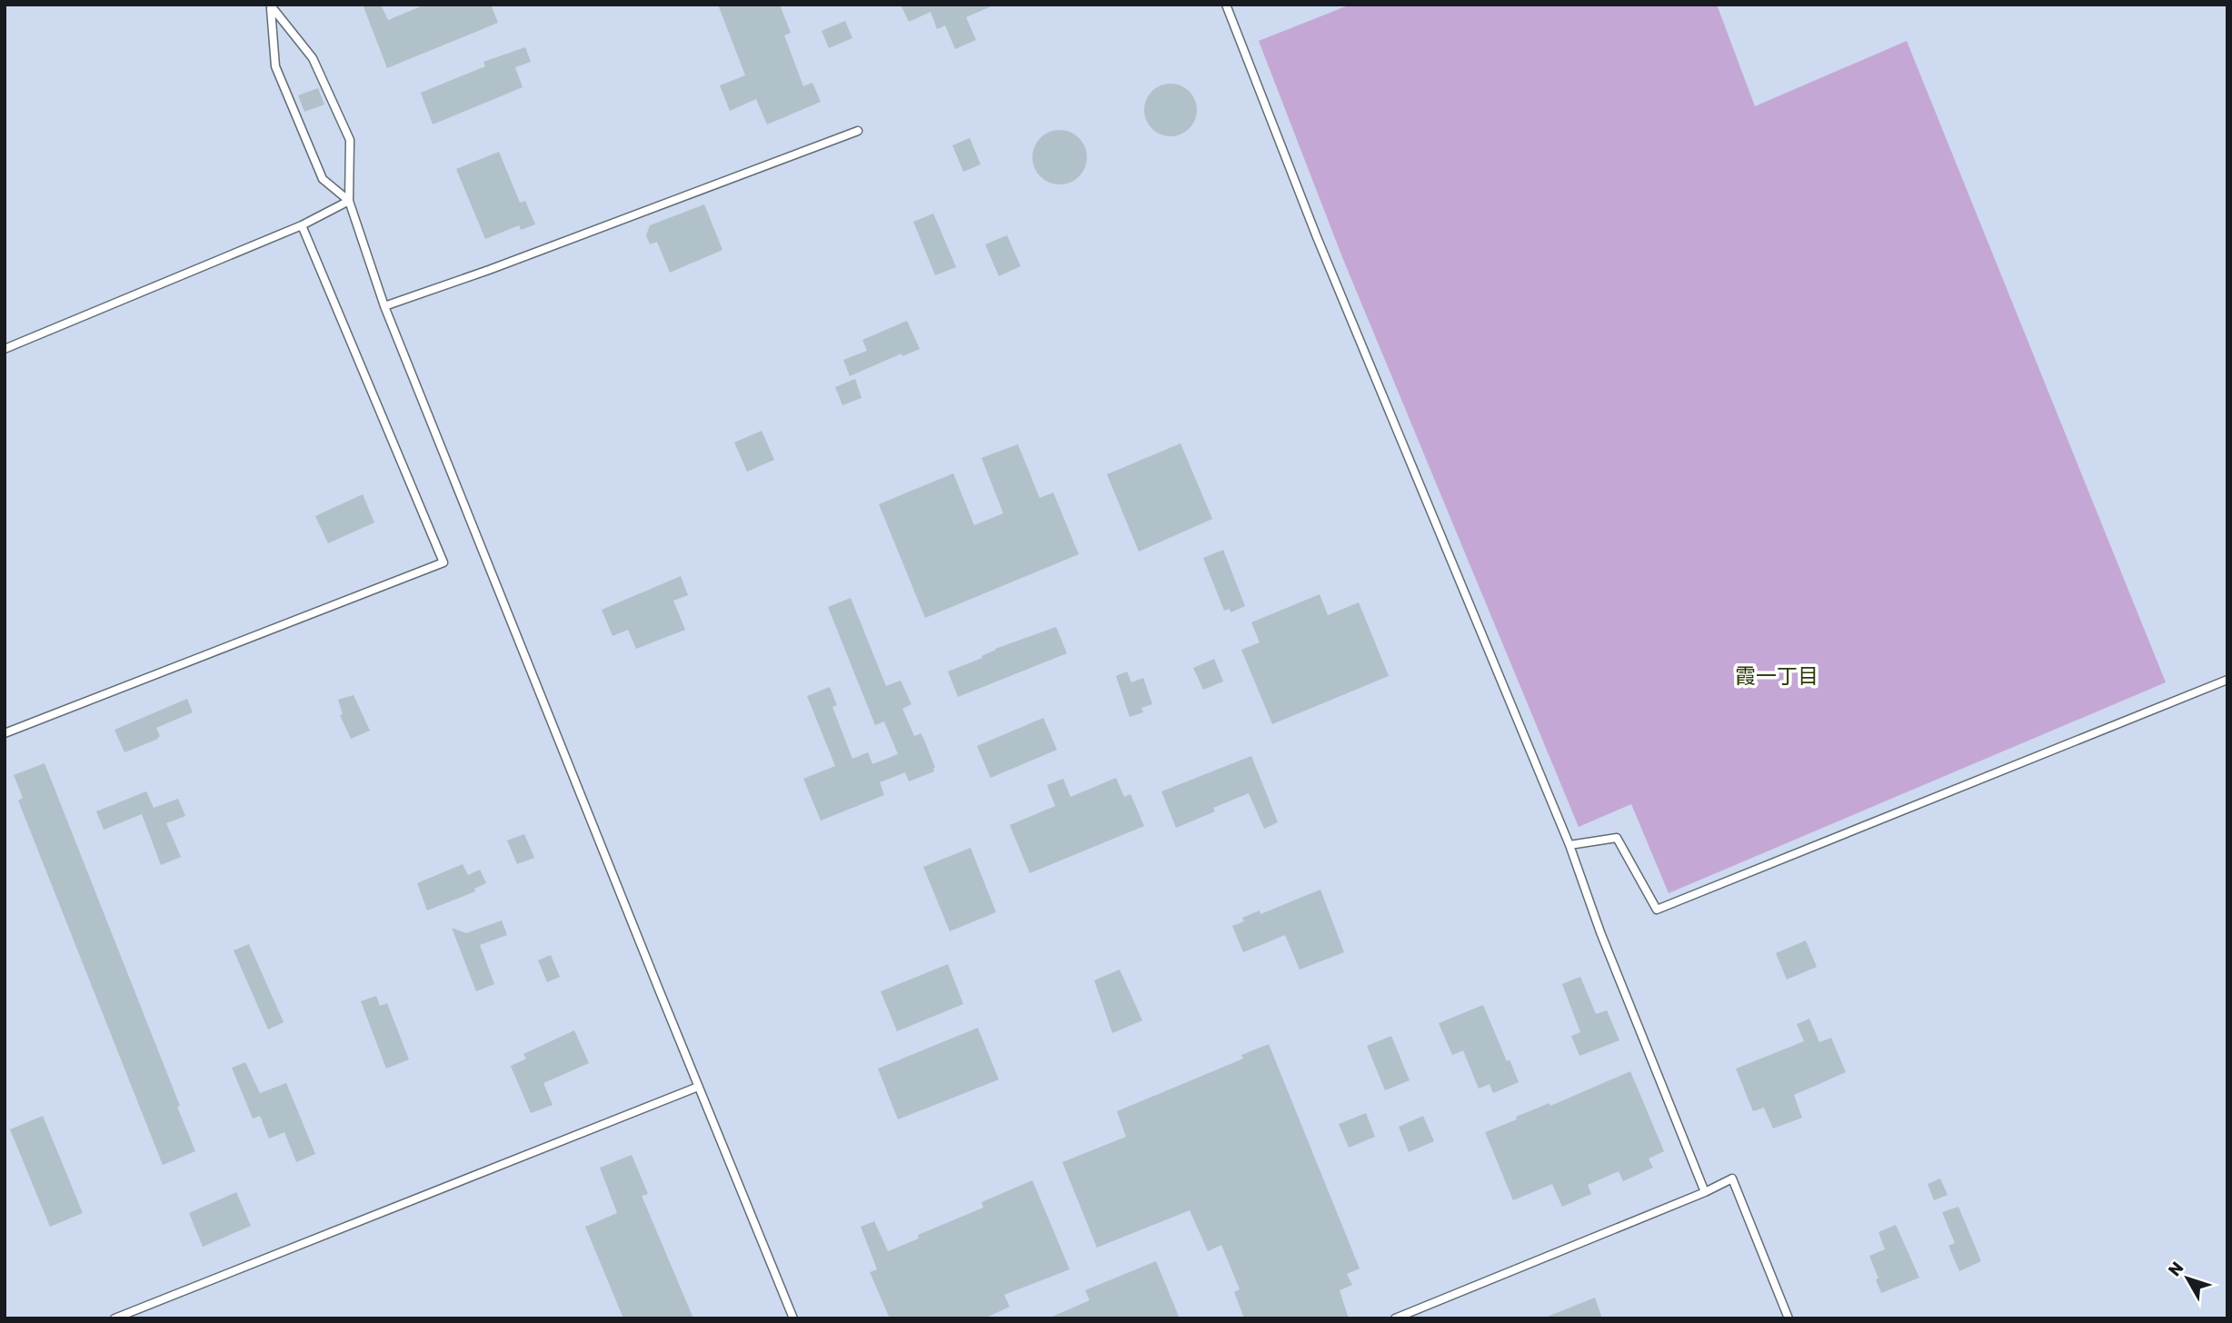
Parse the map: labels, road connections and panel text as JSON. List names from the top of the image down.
{
  "districts": ["霞一丁目"],
  "north": "top left"
}
